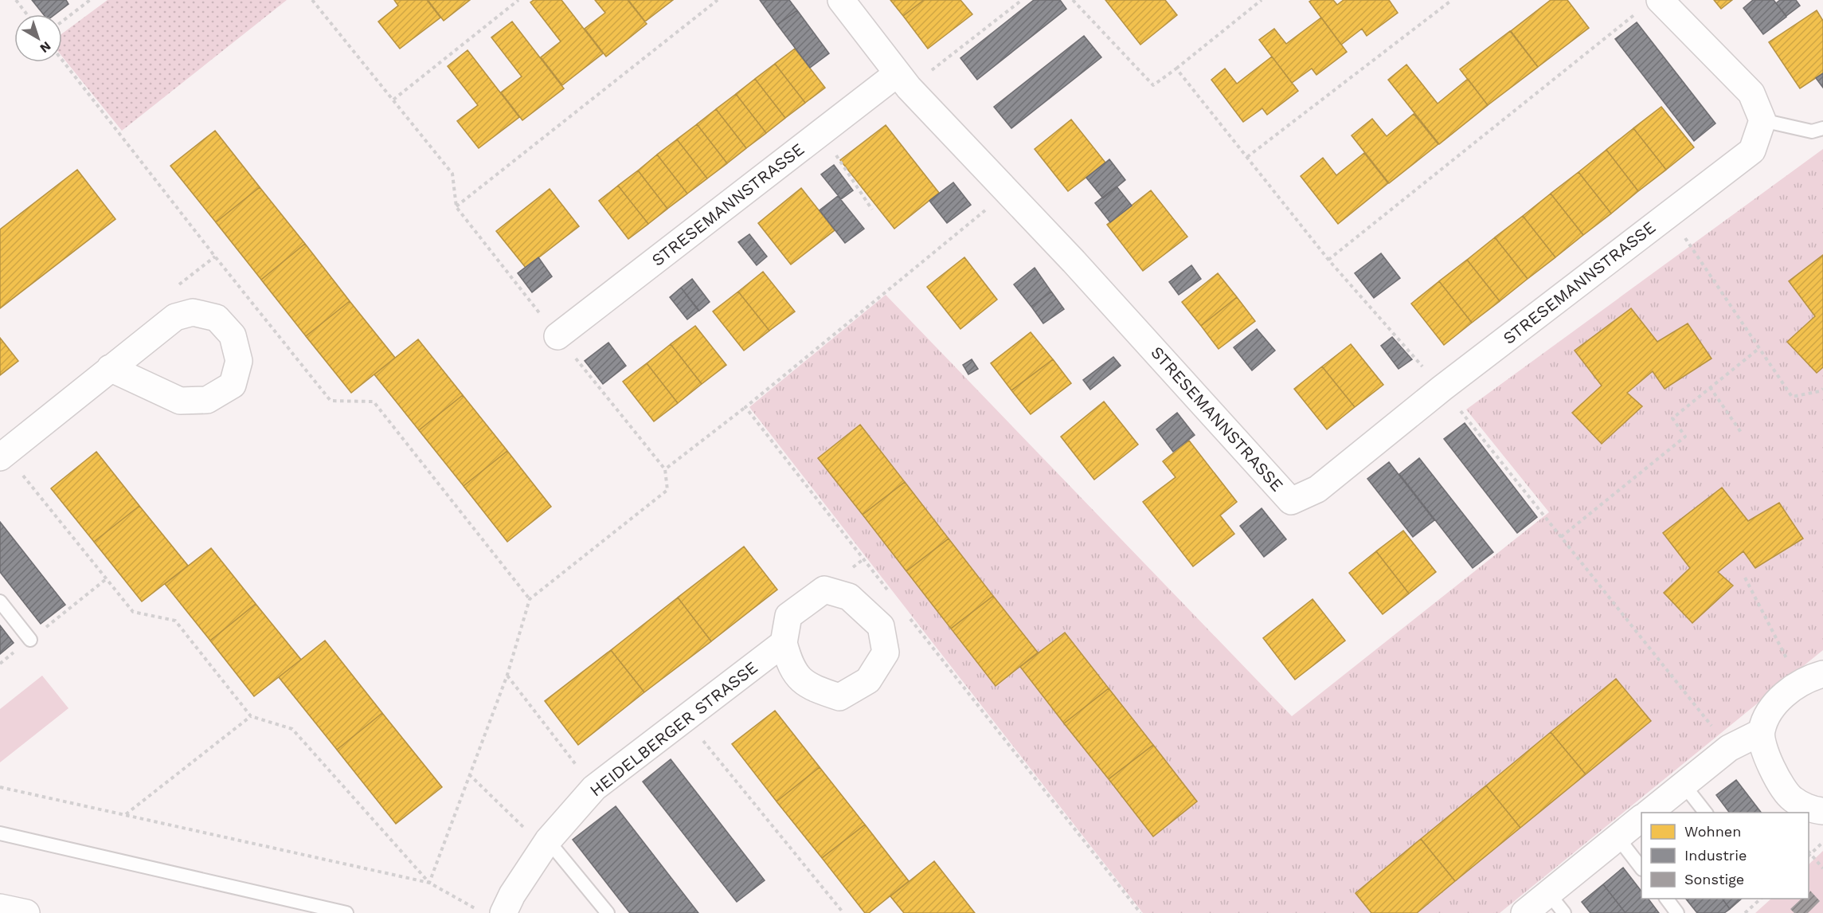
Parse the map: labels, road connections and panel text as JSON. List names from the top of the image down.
{
  "streets": {
    "street": ["STRESEMANNSTRASSE", "HEIDELBERGER STRASSE"]
  },
  "legend": ["Wohnen", "Industrie", "Sonstige"],
  "north": "bottom right"
}
